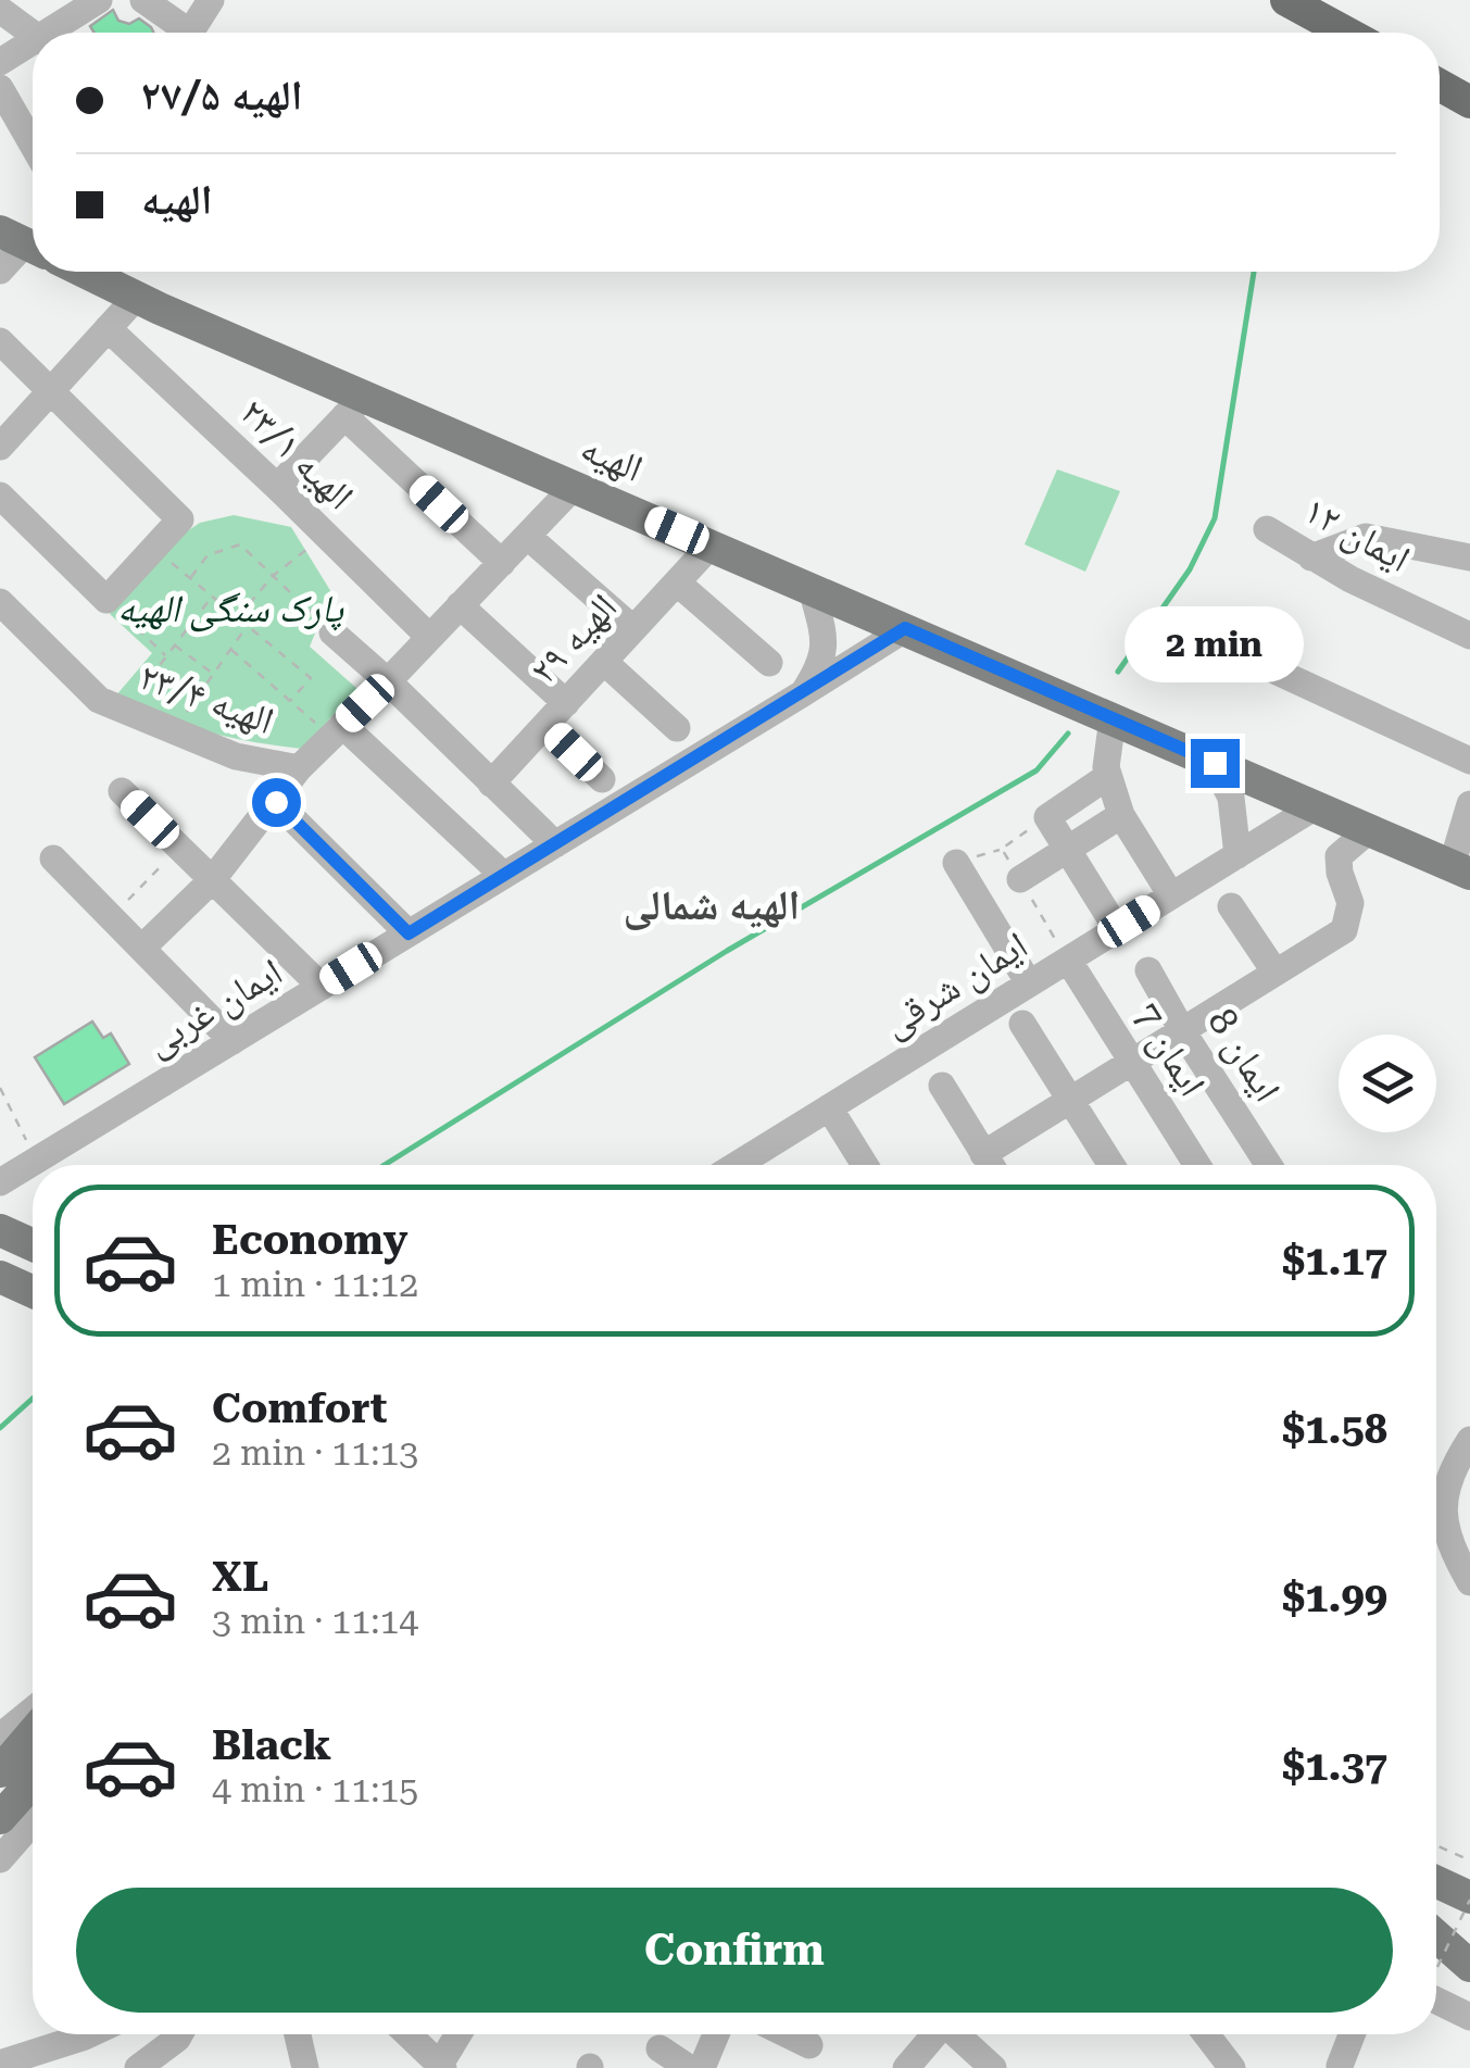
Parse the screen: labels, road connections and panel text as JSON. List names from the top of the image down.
{
  "streets": {
    "main road": ["الهیه"],
    "street": [
      "الهیه ۲۳/۱",
      "ایمان ۱۲",
      "الهیه ۲۹",
      "الهیه ۲۳/۴",
      "ایمان شرقی",
      "ایمان غربی",
      "ایمان 7",
      "ایمان 8"
    ]
  },
  "crossings": [
    ["الهیه", "الهیه ۲۹"],
    ["الهیه", "ایمان شرقی"],
    ["الهیه", "ایمان غربی"],
    ["ایمان شرقی", "ایمان 7"]
  ],
  "districts": ["الهیه شمالی"],
  "parks": ["پارک سنگی الهیه"],
  "page": {
    "banner": ["الهیه ۲۷/۵", "الهیه"],
    "bubble": "2 min",
    "list": [
      {
        "name": "Economy",
        "note": "1 min · 11:12",
        "value": "$1.17"
      },
      {
        "name": "Comfort",
        "note": "2 min · 11:13",
        "value": "$1.58"
      },
      {
        "name": "XL",
        "note": "3 min · 11:14",
        "value": "$1.99"
      },
      {
        "name": "Black",
        "note": "4 min · 11:15",
        "value": "$1.37"
      }
    ],
    "buttons": "Confirm"
  }
}
